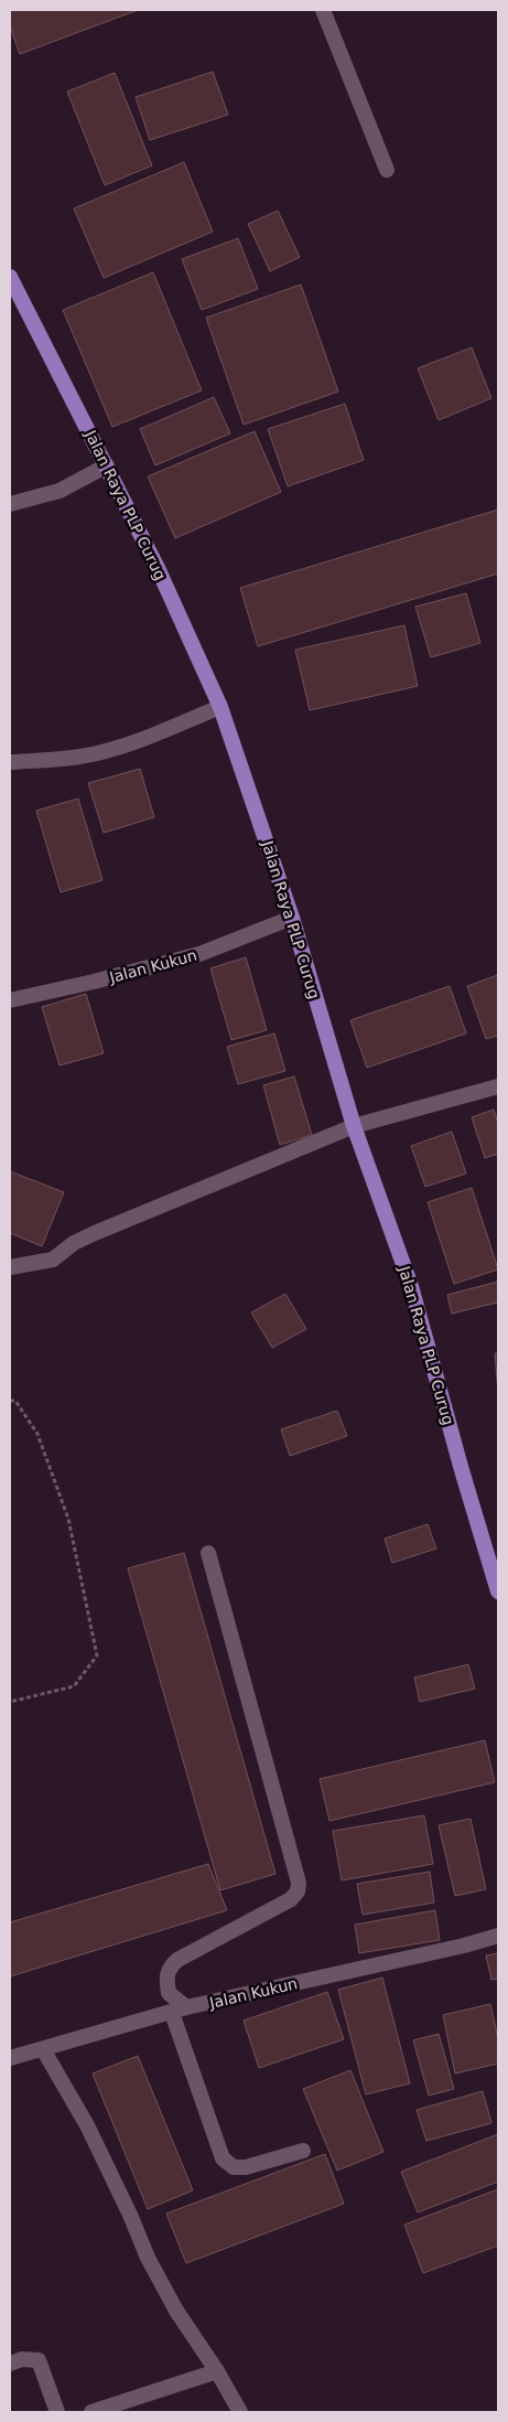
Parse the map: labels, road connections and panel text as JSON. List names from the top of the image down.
{
  "streets": {
    "main road": ["Jalan Raya PLP Curug"],
    "street": ["Jalan Kukun"]
  },
  "crossings": [
    ["Jalan Raya PLP Curug", "Jalan Kukun"]
  ]
}
